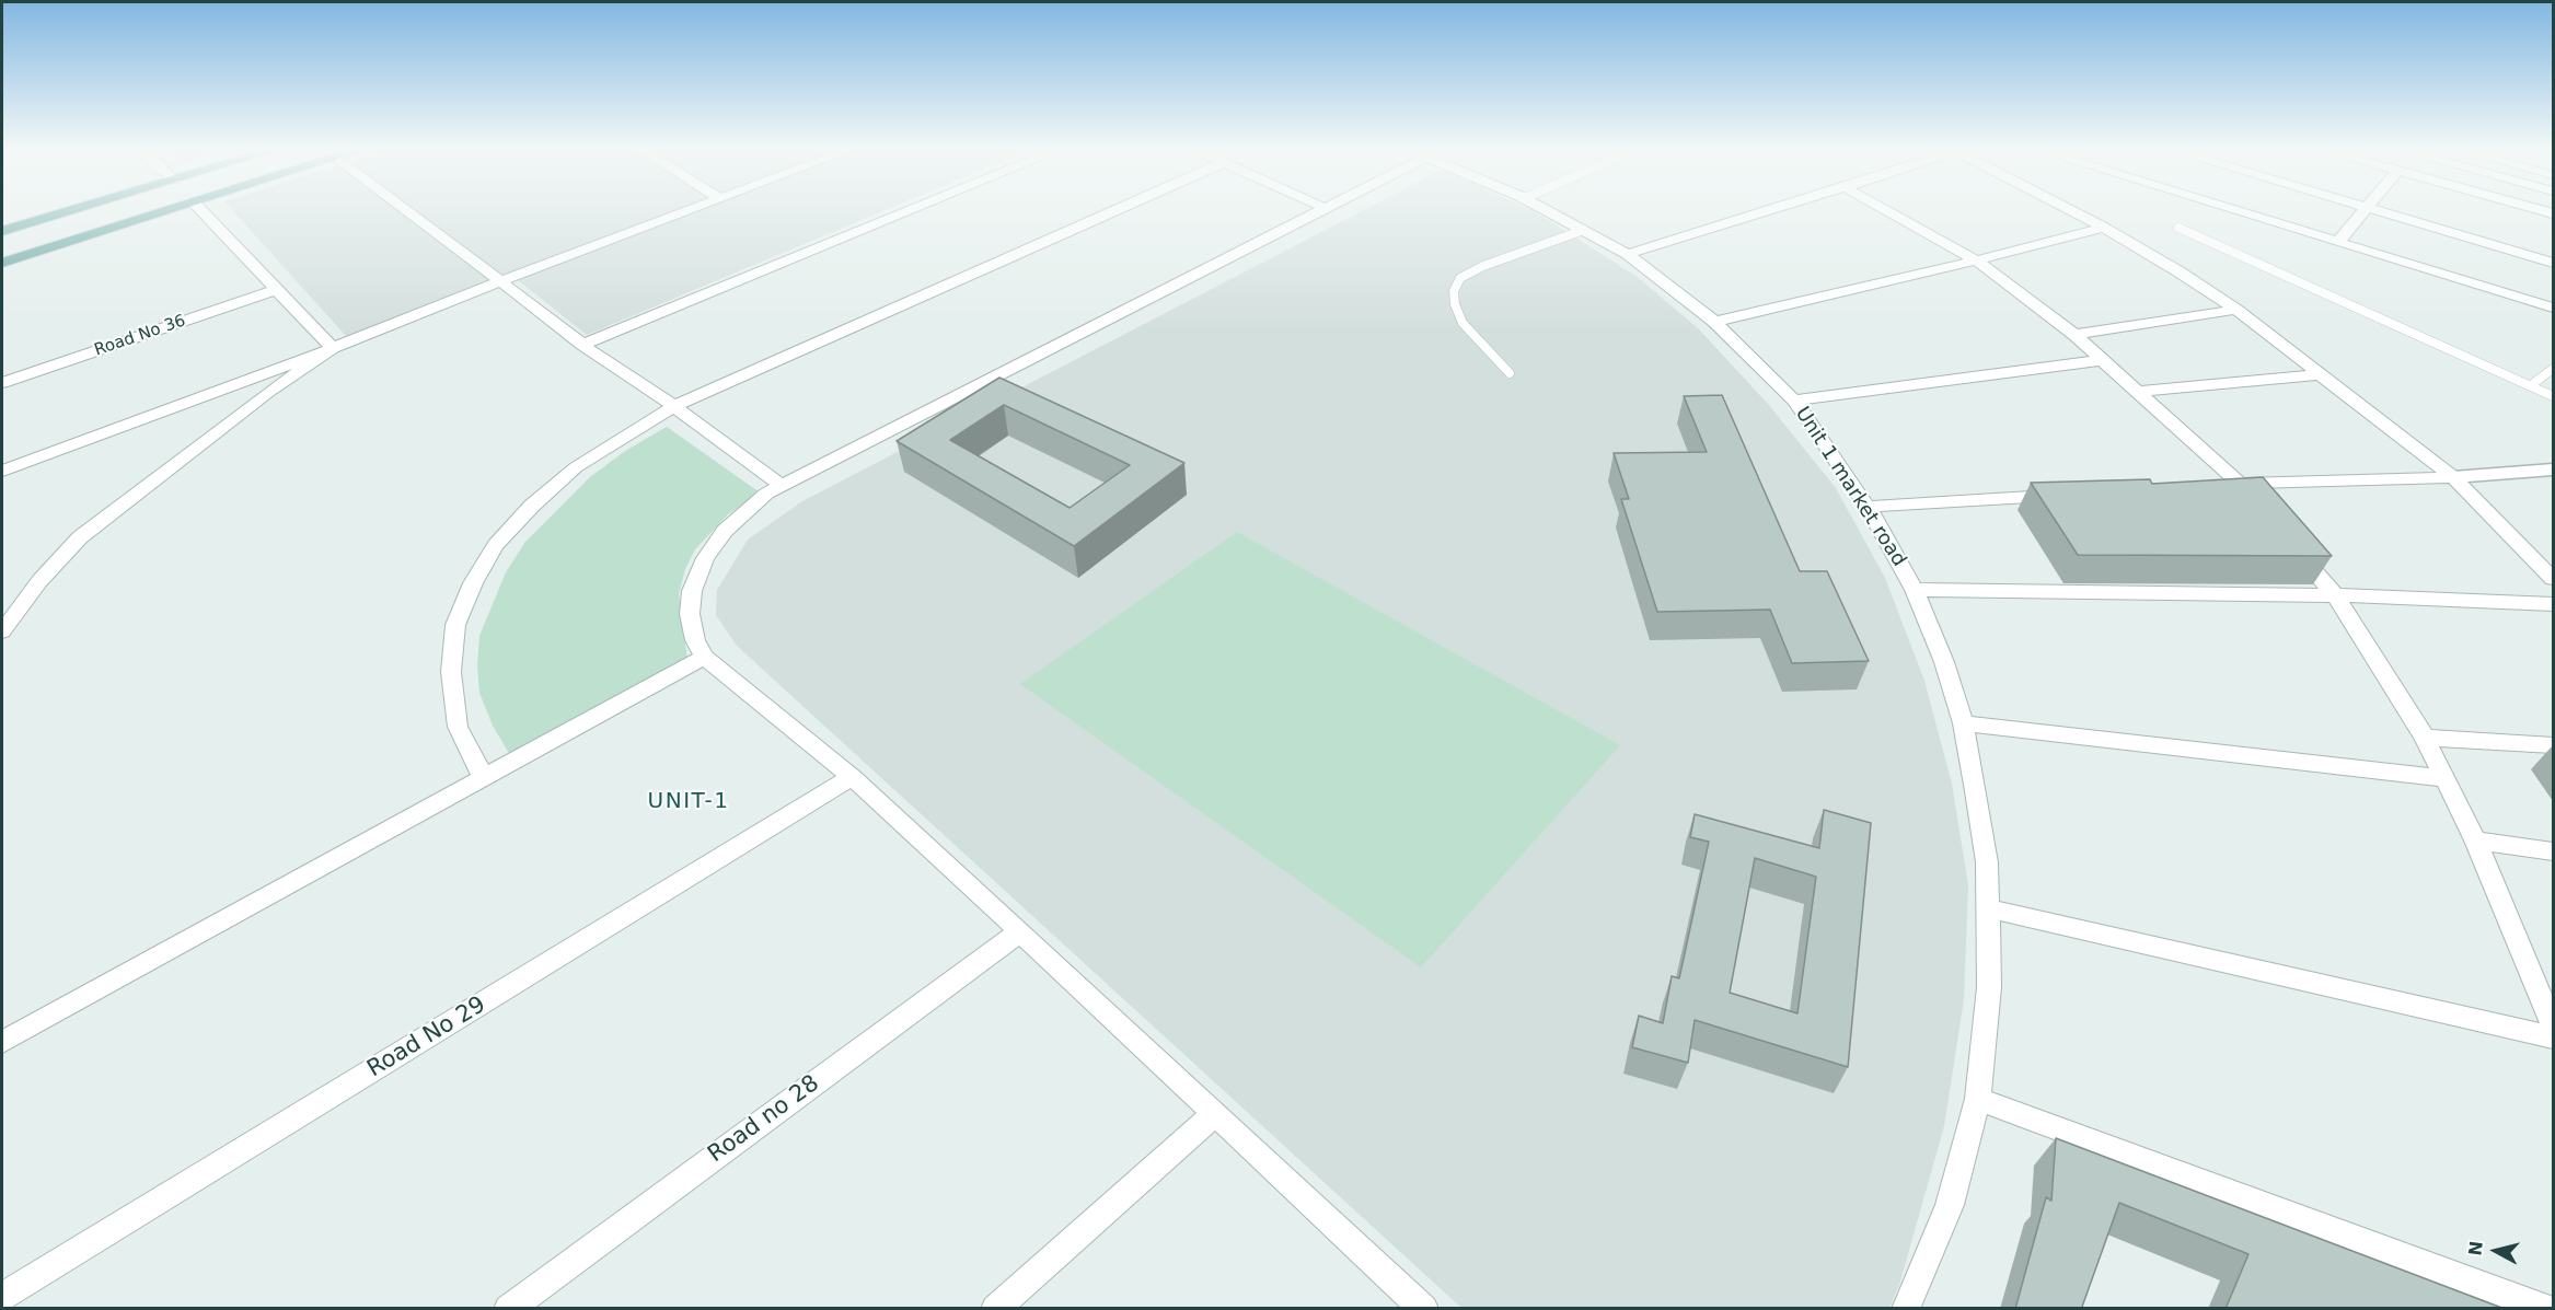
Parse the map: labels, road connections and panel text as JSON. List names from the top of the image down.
{
  "streets": {
    "street": [
      "Road No 36",
      "Unit 1 market road",
      "Road No 29",
      "Road no 28"
    ]
  },
  "districts": ["UNIT-1"],
  "north": "left"
}
